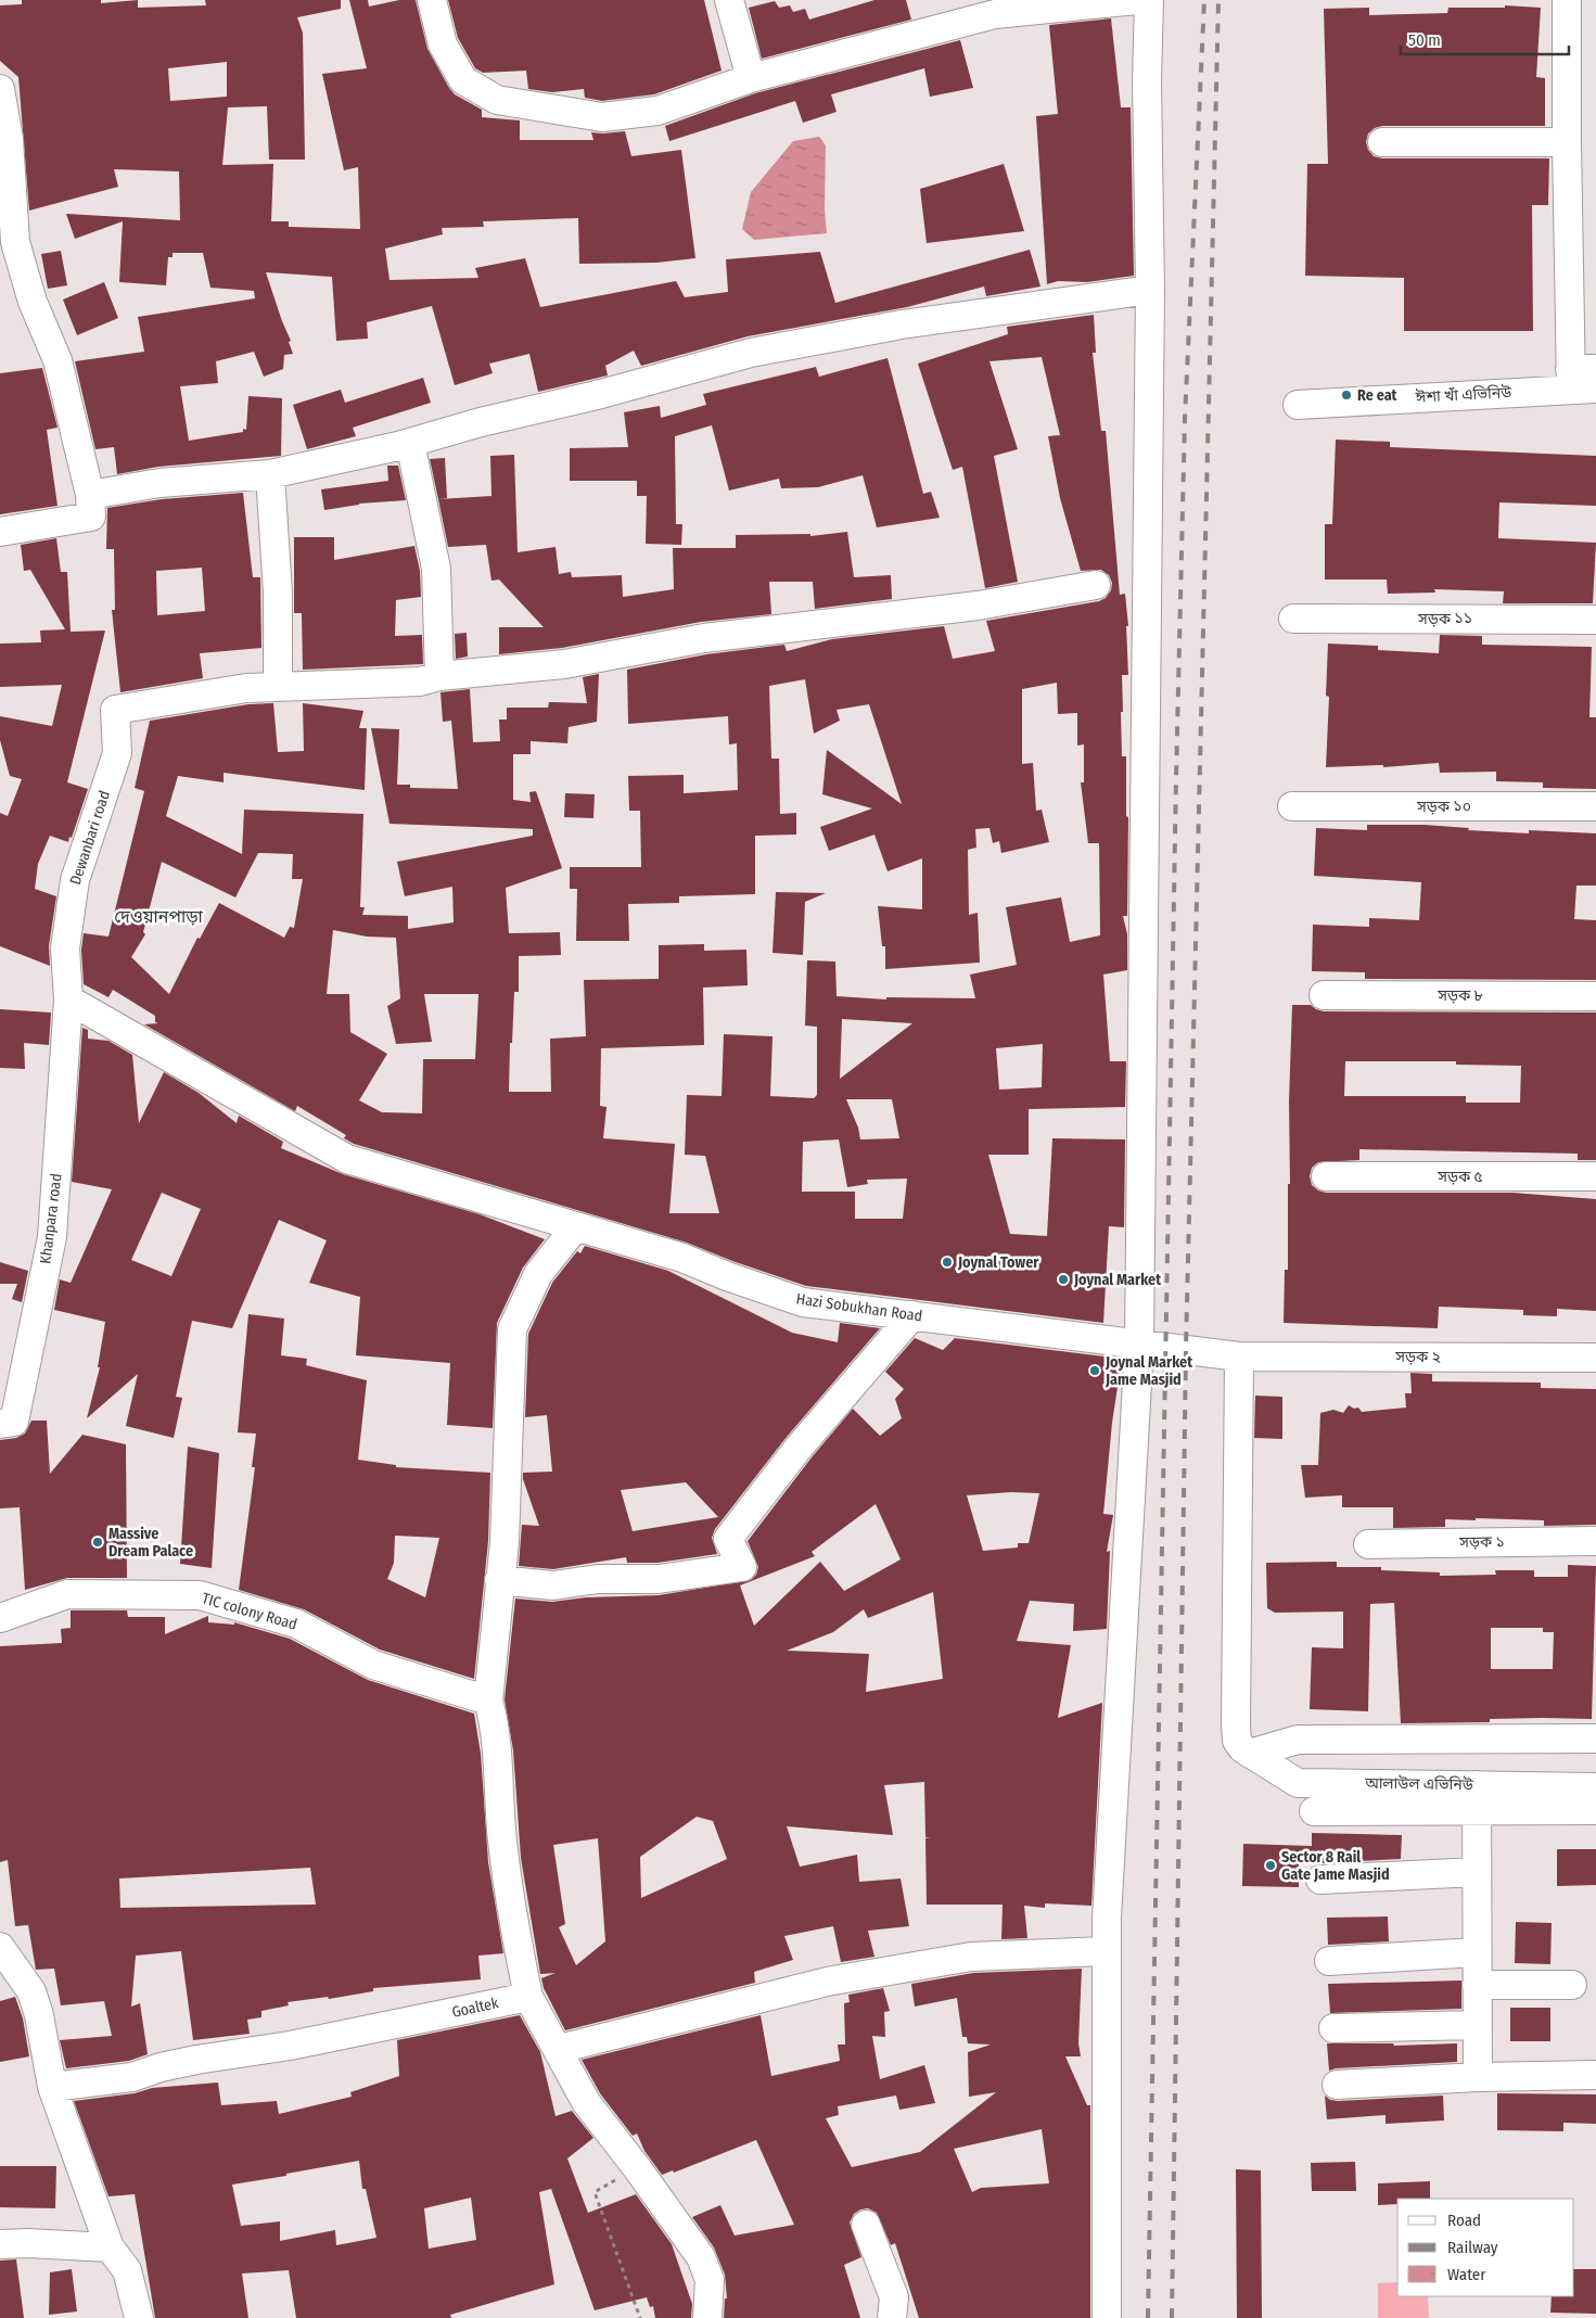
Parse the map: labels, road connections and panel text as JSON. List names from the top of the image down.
{
  "streets": {
    "street": [
      "ঈশা খাঁ এভিনিউ",
      "সড়ক ১১",
      "সড়ক ১০",
      "Dewanbari road",
      "সড়ক ৮",
      "সড়ক ৫",
      "Khanpara road",
      "Hazi Sobukhan Road",
      "সড়ক ২",
      "সড়ক ১",
      "TIC colony Road",
      "আলাউল এভিনিউ",
      "Goaltek"
    ]
  },
  "crossings": [
    ["Dewanbari road", "Khanpara road"],
    ["Dewanbari road", "Hazi Sobukhan Road"],
    ["Khanpara road", "Hazi Sobukhan Road"],
    ["Hazi Sobukhan Road", "সড়ক ২"]
  ],
  "districts": ["দেওয়ানপাড়া"],
  "places": [
    "Re eat",
    "Joynal Tower",
    "Joynal Market",
    "Joynal Market Jame Masjid",
    "Massive Dream Palace",
    "Sector 8 Rail Gate Jame Masjid"
  ],
  "legend": ["Road", "Railway", "Water"],
  "scale_bar": "50 m"
}
